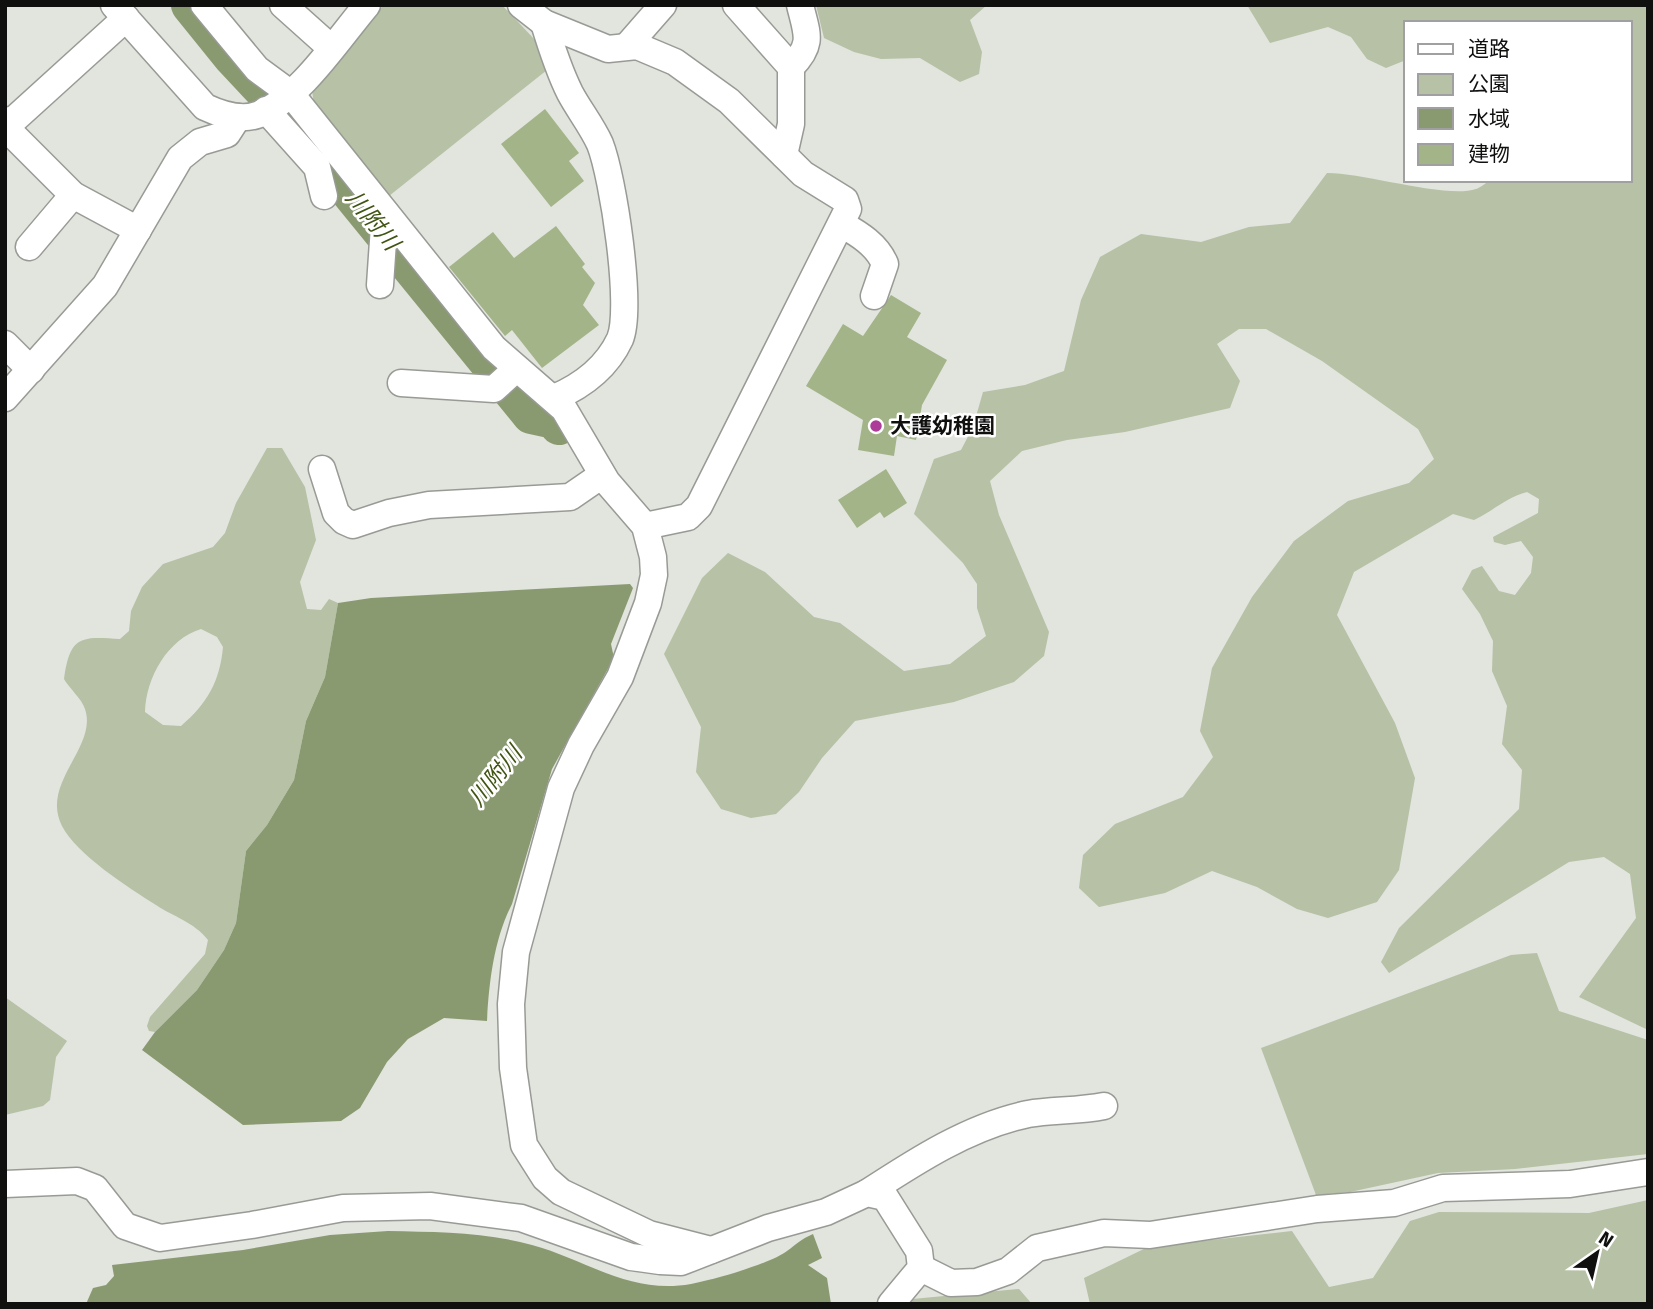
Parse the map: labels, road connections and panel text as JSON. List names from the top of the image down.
{
  "water": ["川附川"],
  "places": ["大護幼稚園"],
  "legend": [
    "道路",
    "公園",
    "水域",
    "建物"
  ],
  "north": "top right"
}
